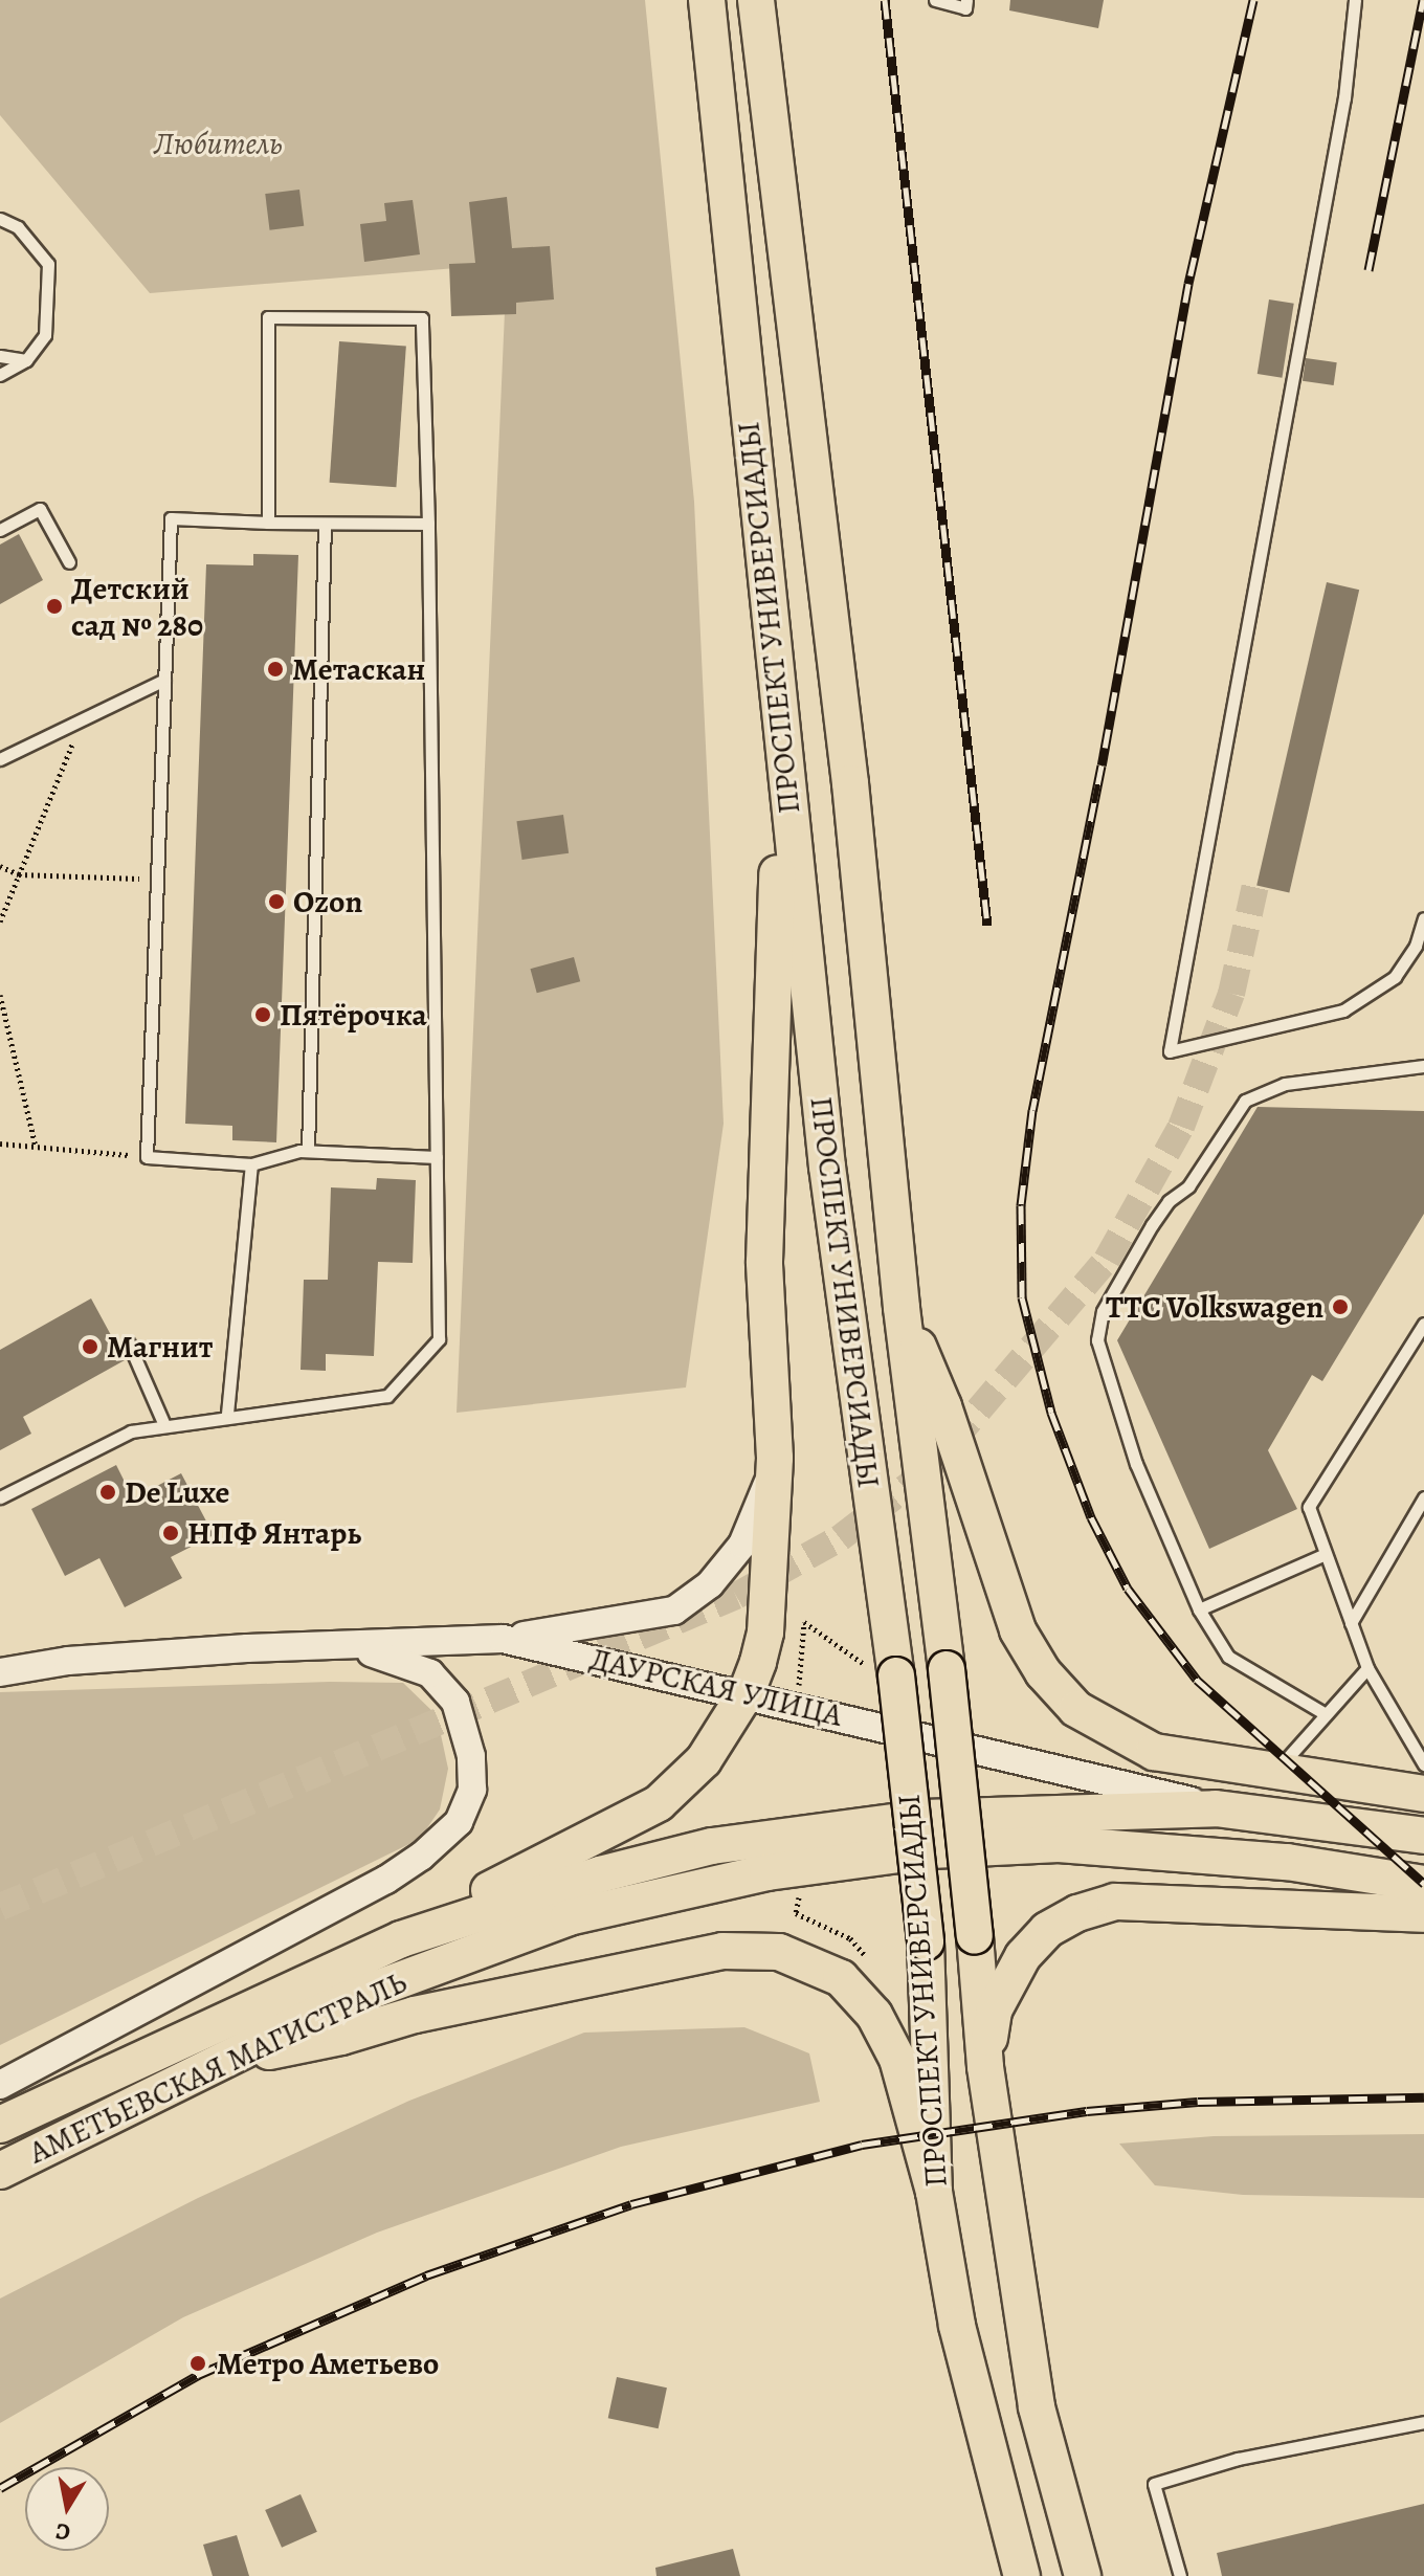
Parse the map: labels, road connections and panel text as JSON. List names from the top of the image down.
{
  "streets": {
    "main road": ["ПРОСПЕКТ УНИВЕРСИАДЫ", "ДАУРСКАЯ УЛИЦА", "АМЕТЬЕВСКАЯ МАГИСТРАЛЬ"]
  },
  "crossings": [
    ["ДАУРСКАЯ УЛИЦА", "АМЕТЬЕВСКАЯ МАГИСТРАЛЬ"]
  ],
  "parks": ["Любитель"],
  "places": [
    "Детский сад № 280",
    "Метаскан",
    "Ozon",
    "Пятёрочка",
    "ТТС Volkswagen",
    "Магнит",
    "De Luxe",
    "НПФ Янтарь",
    "Метро Аметьево"
  ],
  "north": "bottom"
}
